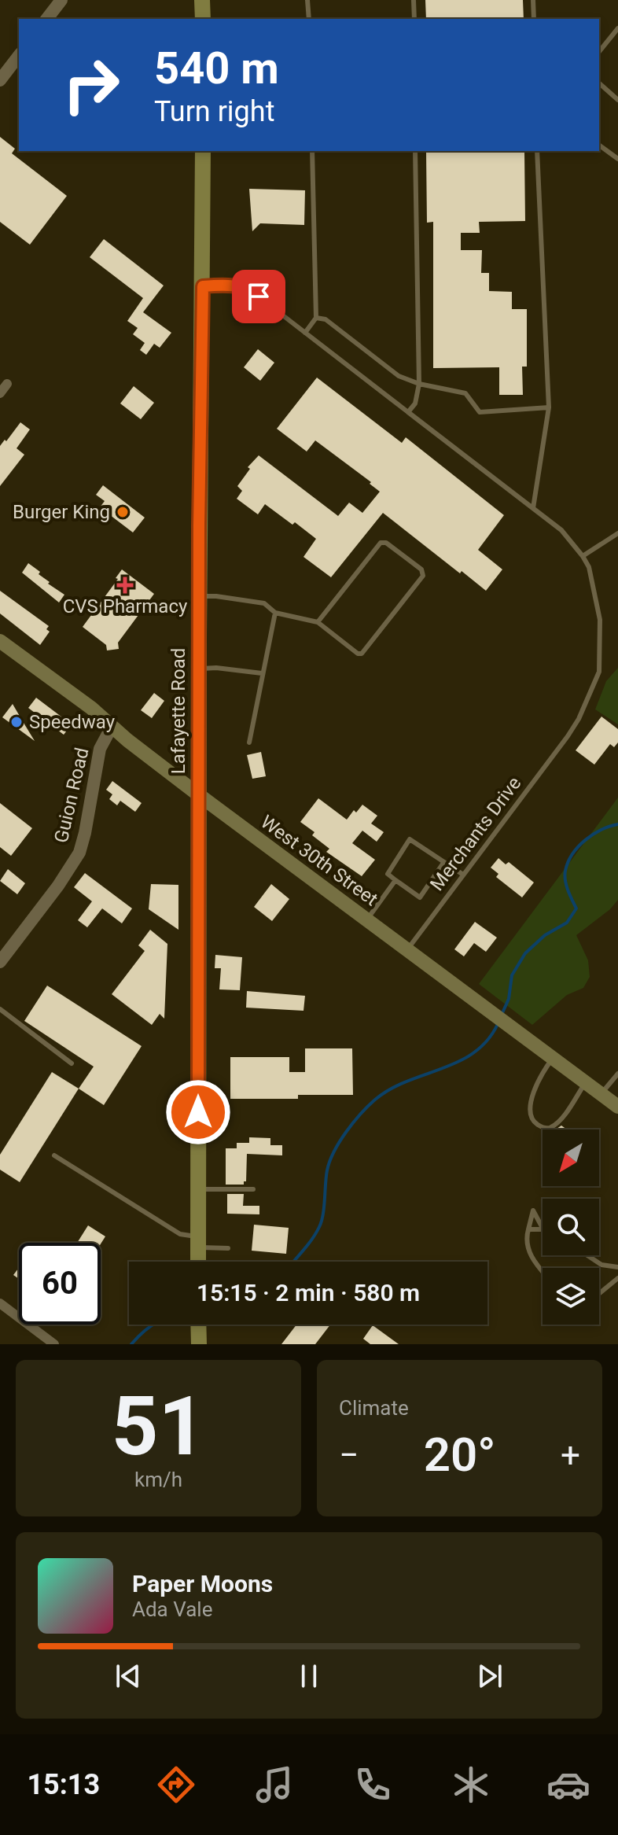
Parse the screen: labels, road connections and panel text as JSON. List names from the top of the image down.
{
  "streets": {
    "main road": ["Lafayette Road", "West 30th Street"],
    "street": ["Guion Road"],
    "lane": ["Merchants Drive"]
  },
  "crossings": [
    ["Lafayette Road", "West 30th Street"],
    ["Guion Road", "West 30th Street"],
    ["Merchants Drive", "West 30th Street"]
  ],
  "places": {
    "other": ["Burger King", "Speedway"],
    "health": ["CVS Pharmacy"]
  },
  "north": "bottom left",
  "page": {
    "turn": ["540 m", "Turn right"],
    "limit": "60",
    "trip": "15:15 · 2 min · 580 m",
    "tile": [
      ["51", "km/h"],
      "Climate"
    ],
    "heat": ["−", "20°", "+"],
    "song": ["Paper Moons", "Ada Vale"],
    "tabs": "15:13"
  }
}
